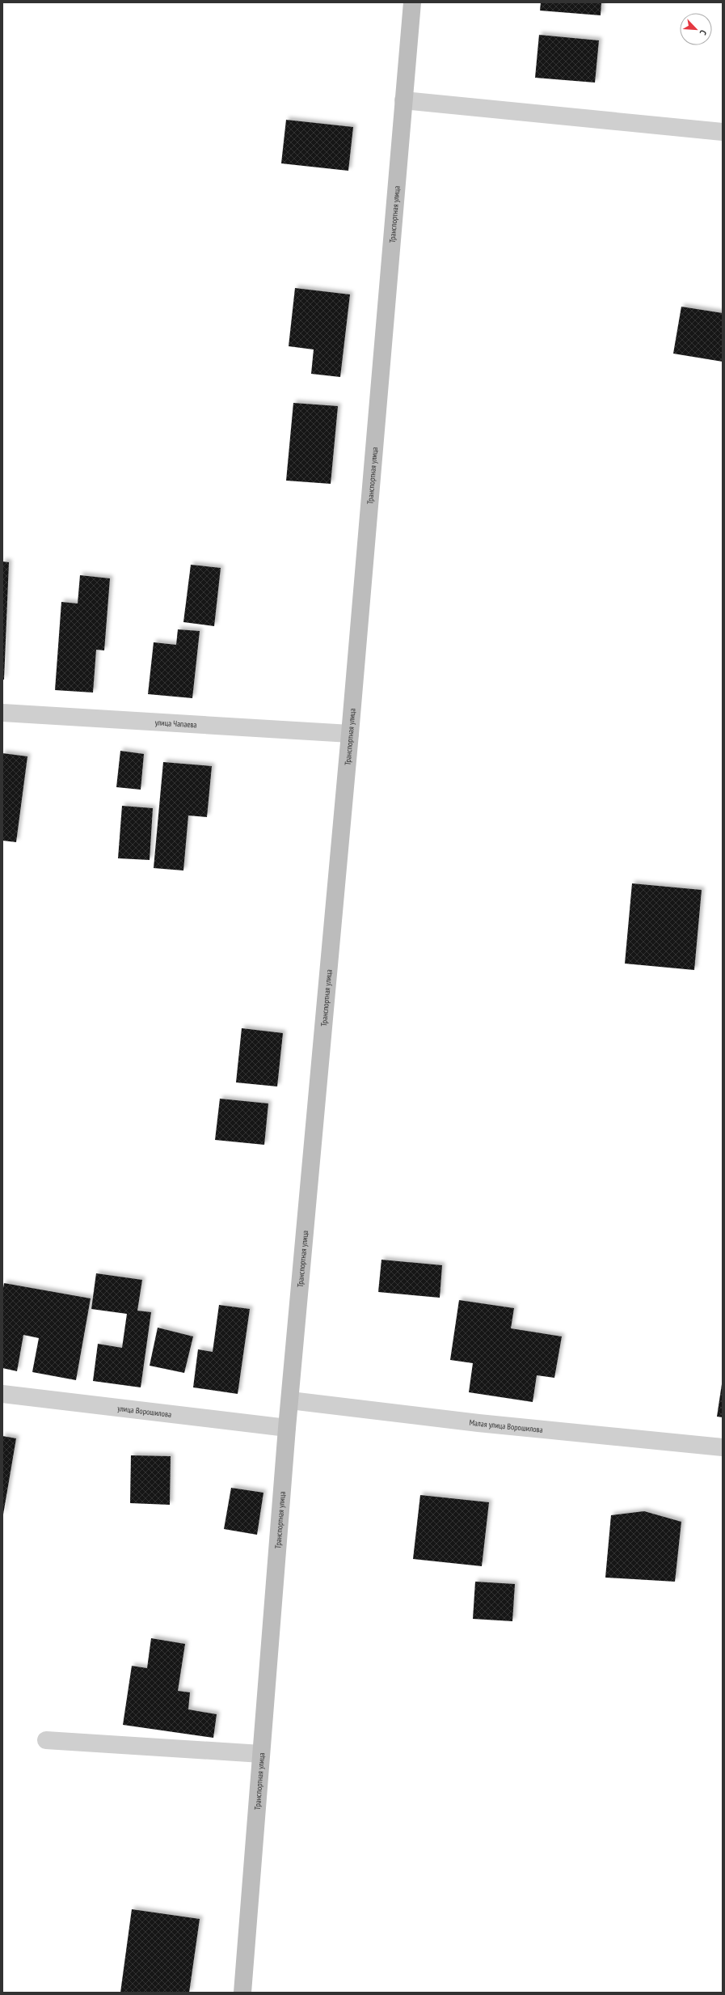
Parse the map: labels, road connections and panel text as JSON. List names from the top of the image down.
{
  "streets": {
    "street": [
      "Транспортная улица",
      "улица Чапаева",
      "улица Ворошилова",
      "Малая улица Ворошилова"
    ]
  },
  "crossings": [
    ["Транспортная улица", "улица Чапаева"],
    ["Транспортная улица", "улица Ворошилова"],
    ["Транспортная улица", "Малая улица Ворошилова"]
  ],
  "north": "bottom right"
}
